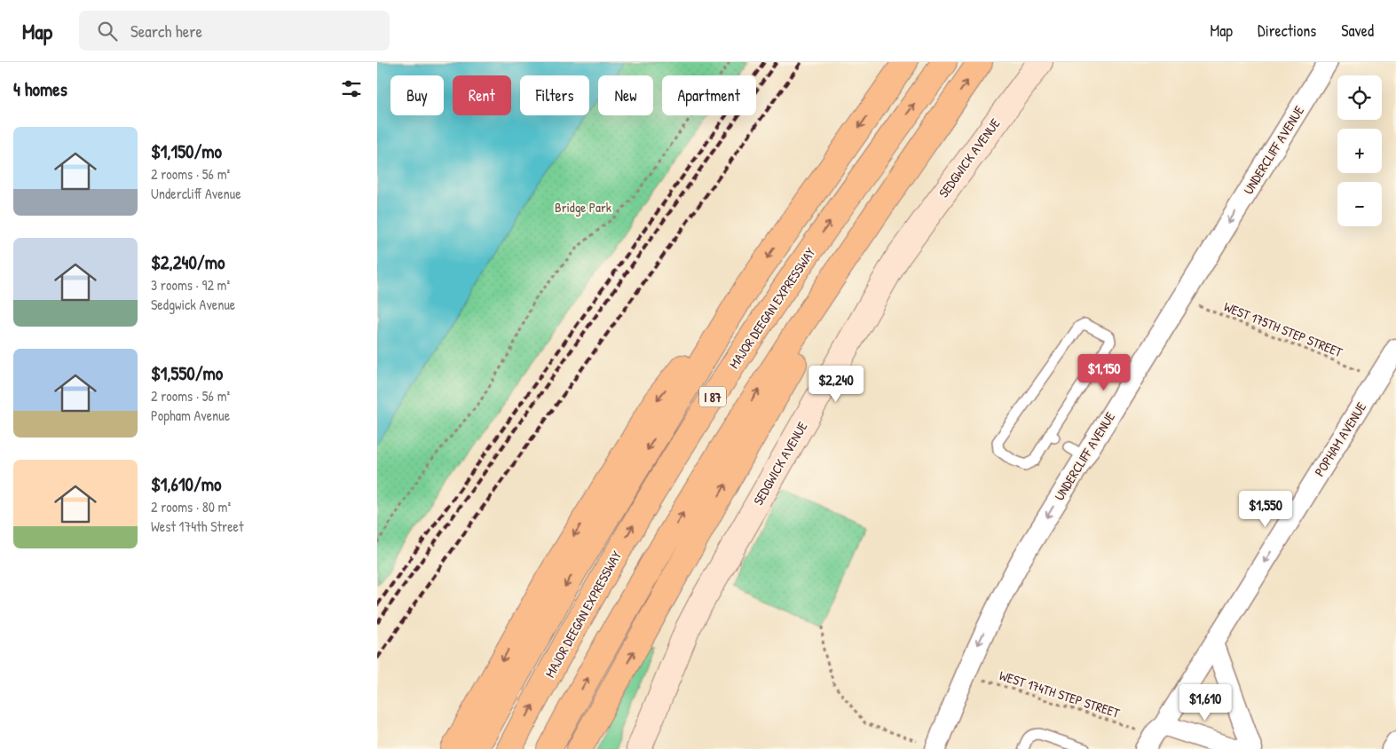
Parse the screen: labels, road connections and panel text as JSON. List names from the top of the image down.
{
  "streets": {
    "highway": ["MAJOR DEEGAN EXPRESSWAY", "I 87"],
    "main road": ["SEDGWICK AVENUE"],
    "street": ["UNDERCLIFF AVENUE", "POPHAM AVENUE"],
    "path": ["WEST 175TH STEP STREET", "WEST 174TH STEP STREET"]
  },
  "one_way": ["UNDERCLIFF AVENUE", "POPHAM AVENUE"],
  "parks": ["Bridge Park"],
  "page": {
    "header": "Map",
    "search": "Search here",
    "nav": ["Map", "Directions", "Saved"],
    "heading": "4 homes",
    "map_buttons": ["+", "−"],
    "chip": [
      "Buy",
      "Rent",
      "Filters",
      "New",
      "Apartment"
    ],
    "list": [
      {
        "name": "$1,150/mo",
        "note": "2 rooms · 56 m² · Undercliff Avenue"
      },
      {
        "name": "$2,240/mo",
        "note": "3 rooms · 92 m² · Sedgwick Avenue"
      },
      {
        "name": "$1,550/mo",
        "note": "2 rooms · 56 m² · Popham Avenue"
      },
      {
        "name": "$1,610/mo",
        "note": "2 rooms · 80 m² · West 174th Street"
      }
    ],
    "price": [
      "$1,150",
      "$2,240",
      "$1,550",
      "$1,610"
    ]
  }
}
